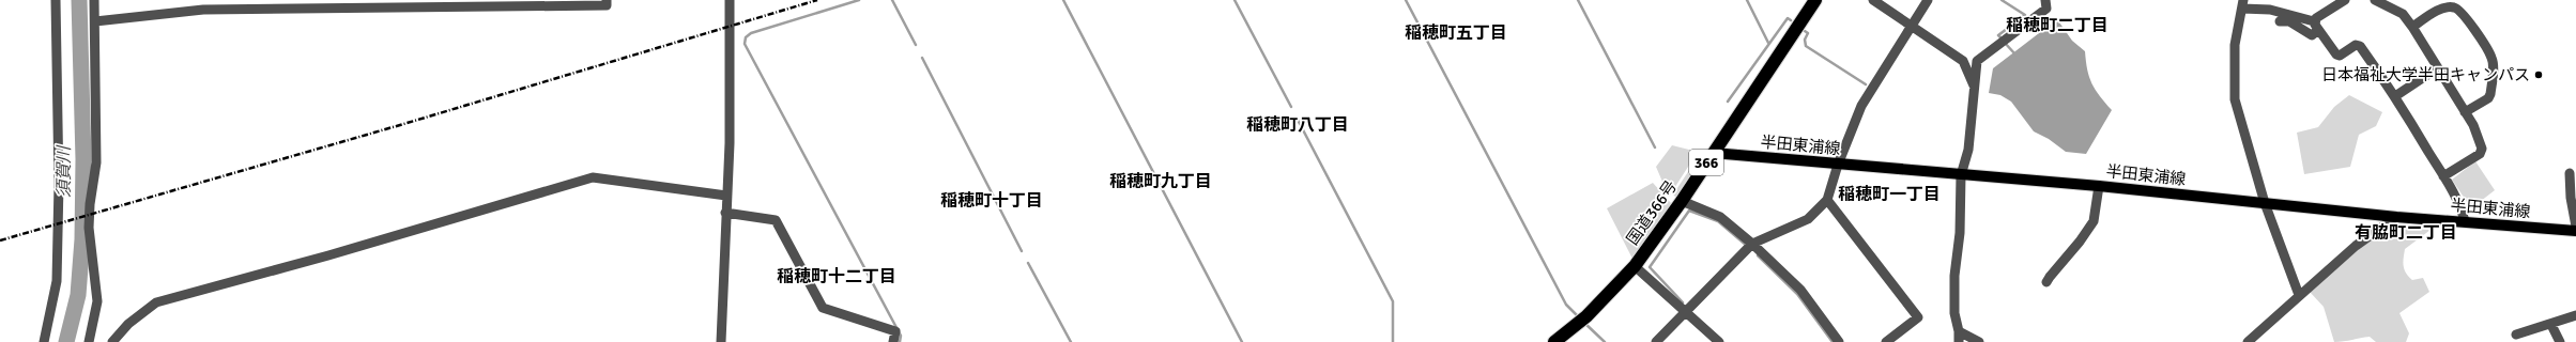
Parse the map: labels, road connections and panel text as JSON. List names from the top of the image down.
{
  "streets": {
    "highway": ["366", "国道366号"],
    "main road": ["半田東浦線"]
  },
  "crossings": [
    ["半田東浦線", "国道366号"]
  ],
  "districts": [
    "稲穂町二丁目",
    "稲穂町五丁目",
    "稲穂町八丁目",
    "稲穂町九丁目",
    "稲穂町一丁目",
    "稲穂町十丁目",
    "有脇町二丁目",
    "稲穂町十二丁目"
  ],
  "water": ["須賀川"],
  "places": ["日本福祉大学半田キャンパス"]
}
